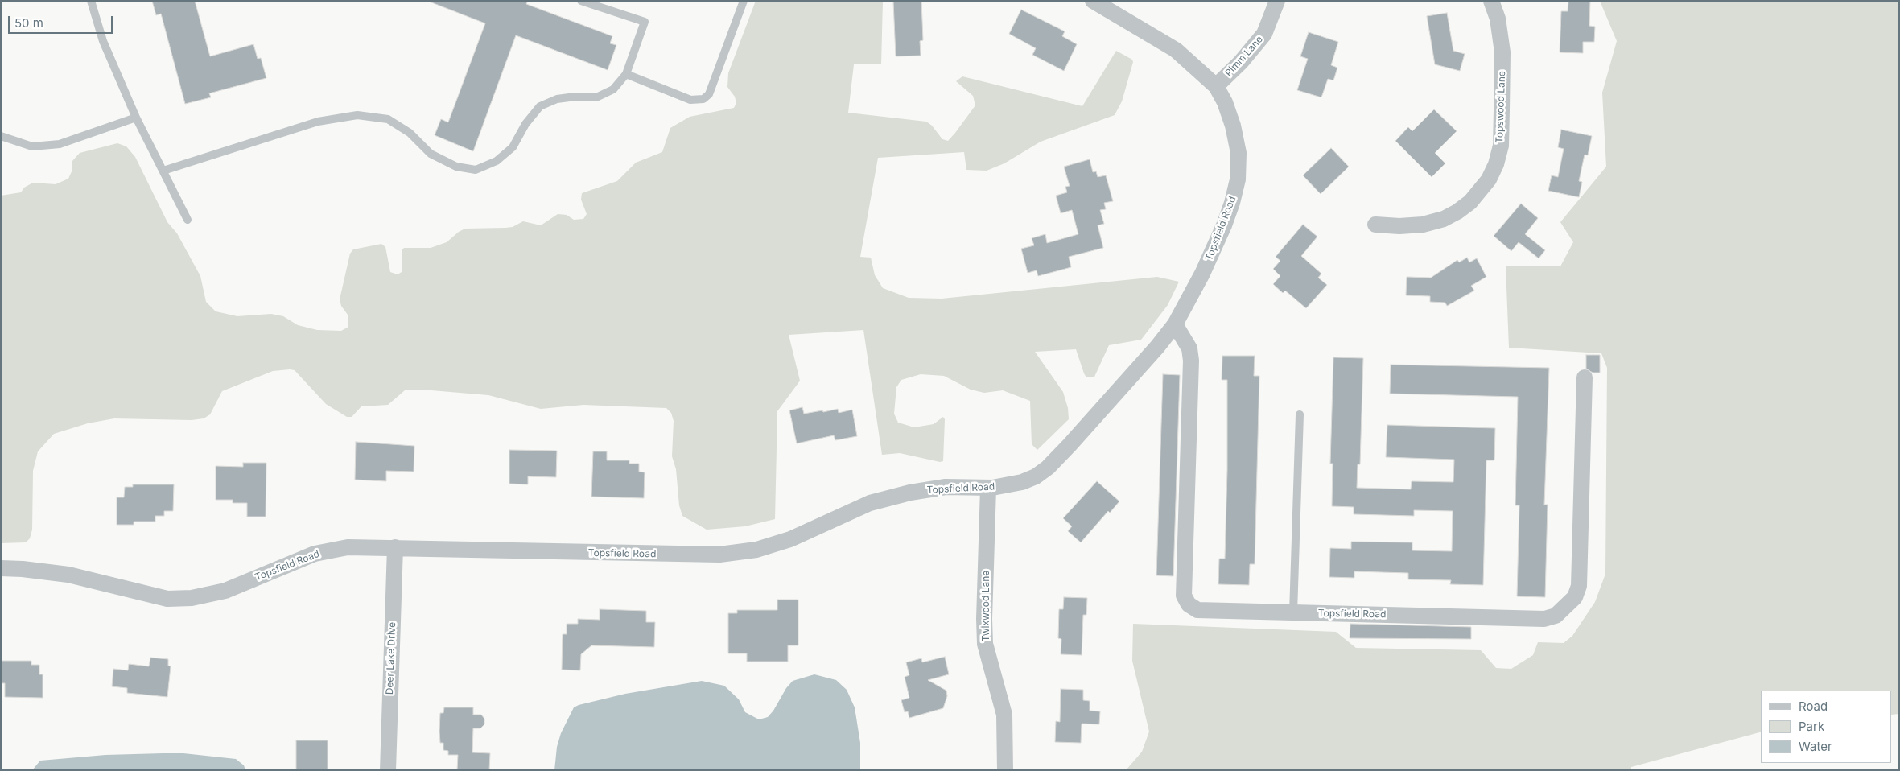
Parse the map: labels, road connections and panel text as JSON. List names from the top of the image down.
{
  "streets": {
    "street": [
      "Pimm Lane",
      "Topswood Lane",
      "Topsfield Road",
      "Twixwood Lane",
      "Deer Lake Drive"
    ]
  },
  "crossings": [
    ["Pimm Lane", "Topsfield Road"],
    ["Topsfield Road", "Twixwood Lane"],
    ["Topsfield Road", "Deer Lake Drive"]
  ],
  "legend": ["Road", "Park", "Water"],
  "scale_bar": "50 m"
}
